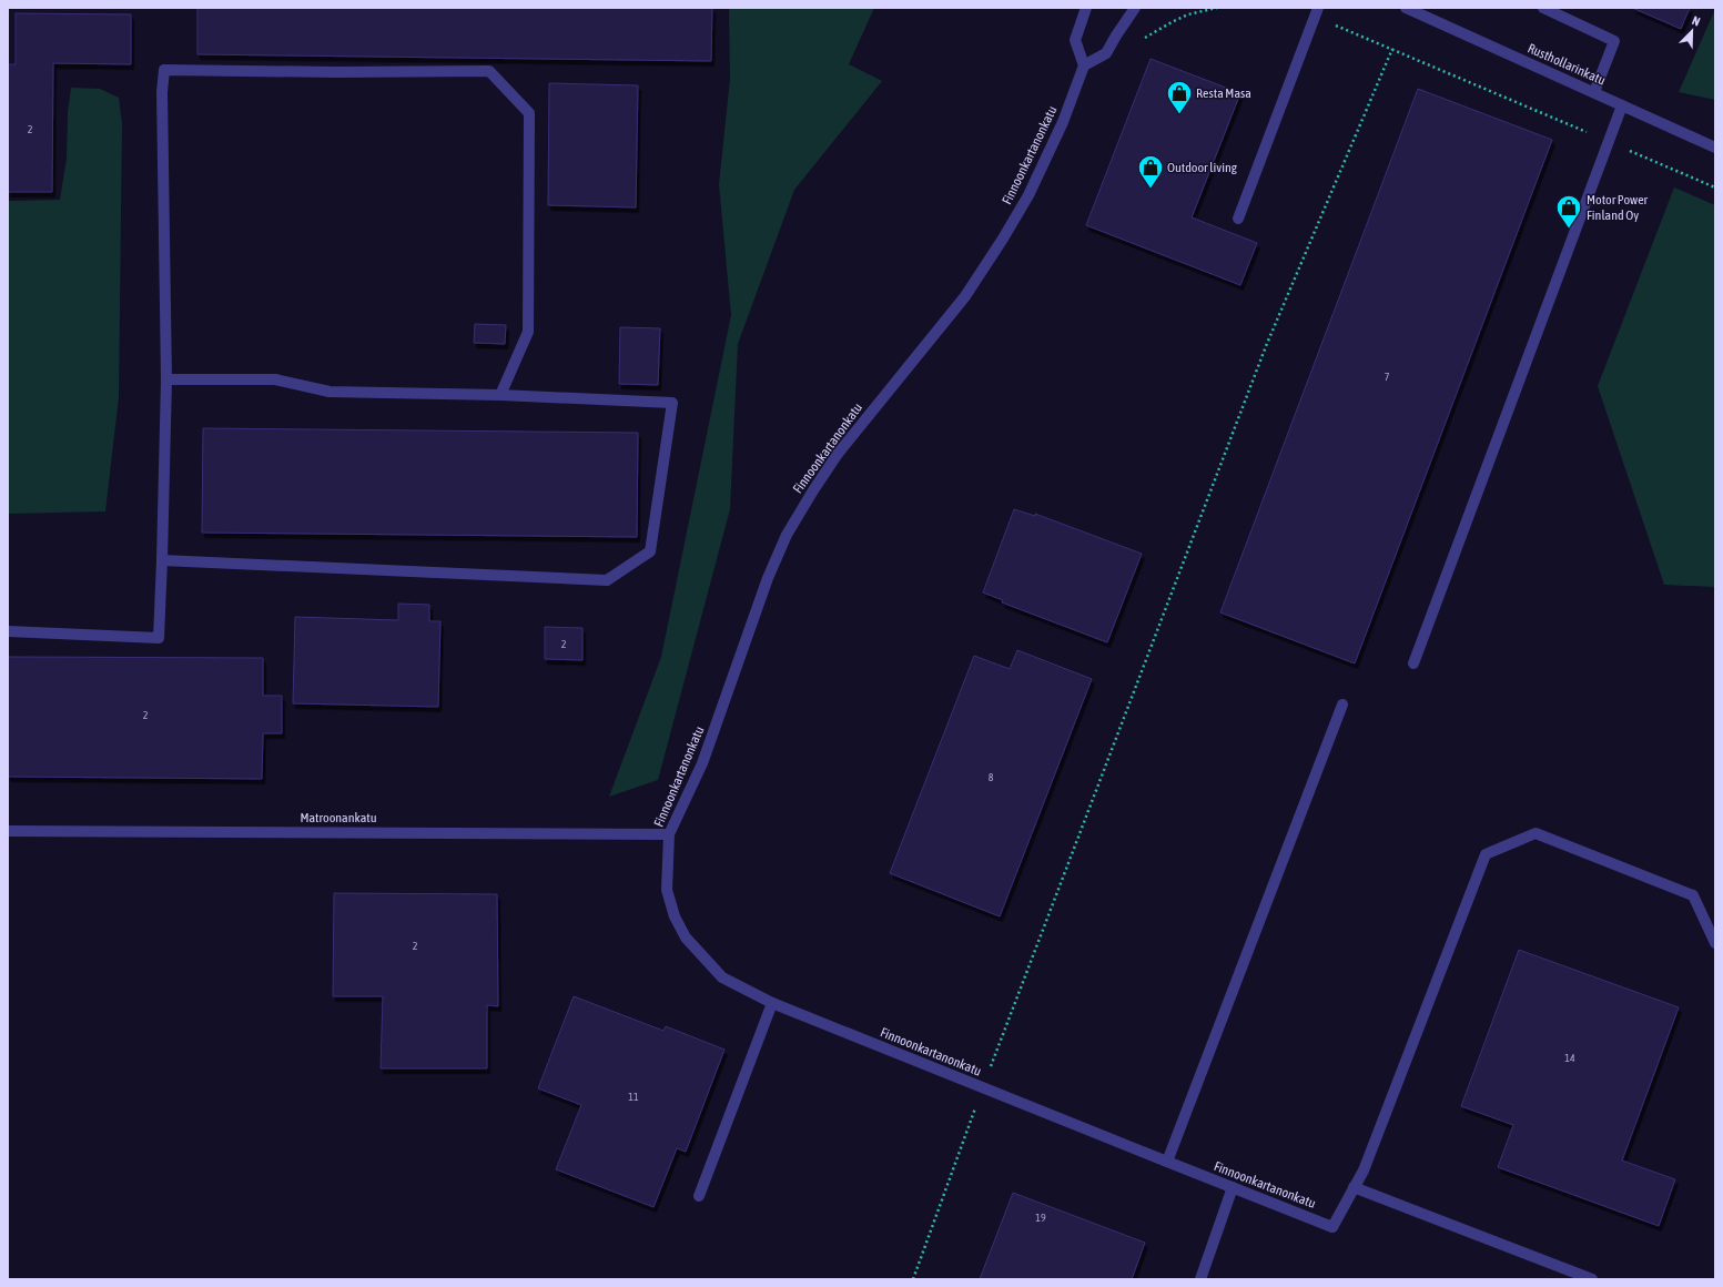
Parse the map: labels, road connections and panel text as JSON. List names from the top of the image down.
{
  "streets": {
    "street": ["Rusthollarinkatu", "Finnoonkartanonkatu", "Matroonankatu"]
  },
  "crossings": [
    ["Finnoonkartanonkatu", "Matroonankatu"]
  ],
  "places": {
    "shop": ["Resta Masa", "Outdoor living", "Motor Power Finland Oy"]
  },
  "house_numbers": [
    "2",
    "7",
    "2",
    "2",
    "8",
    "2",
    "14",
    "11",
    "19"
  ],
  "north": "top right"
}
